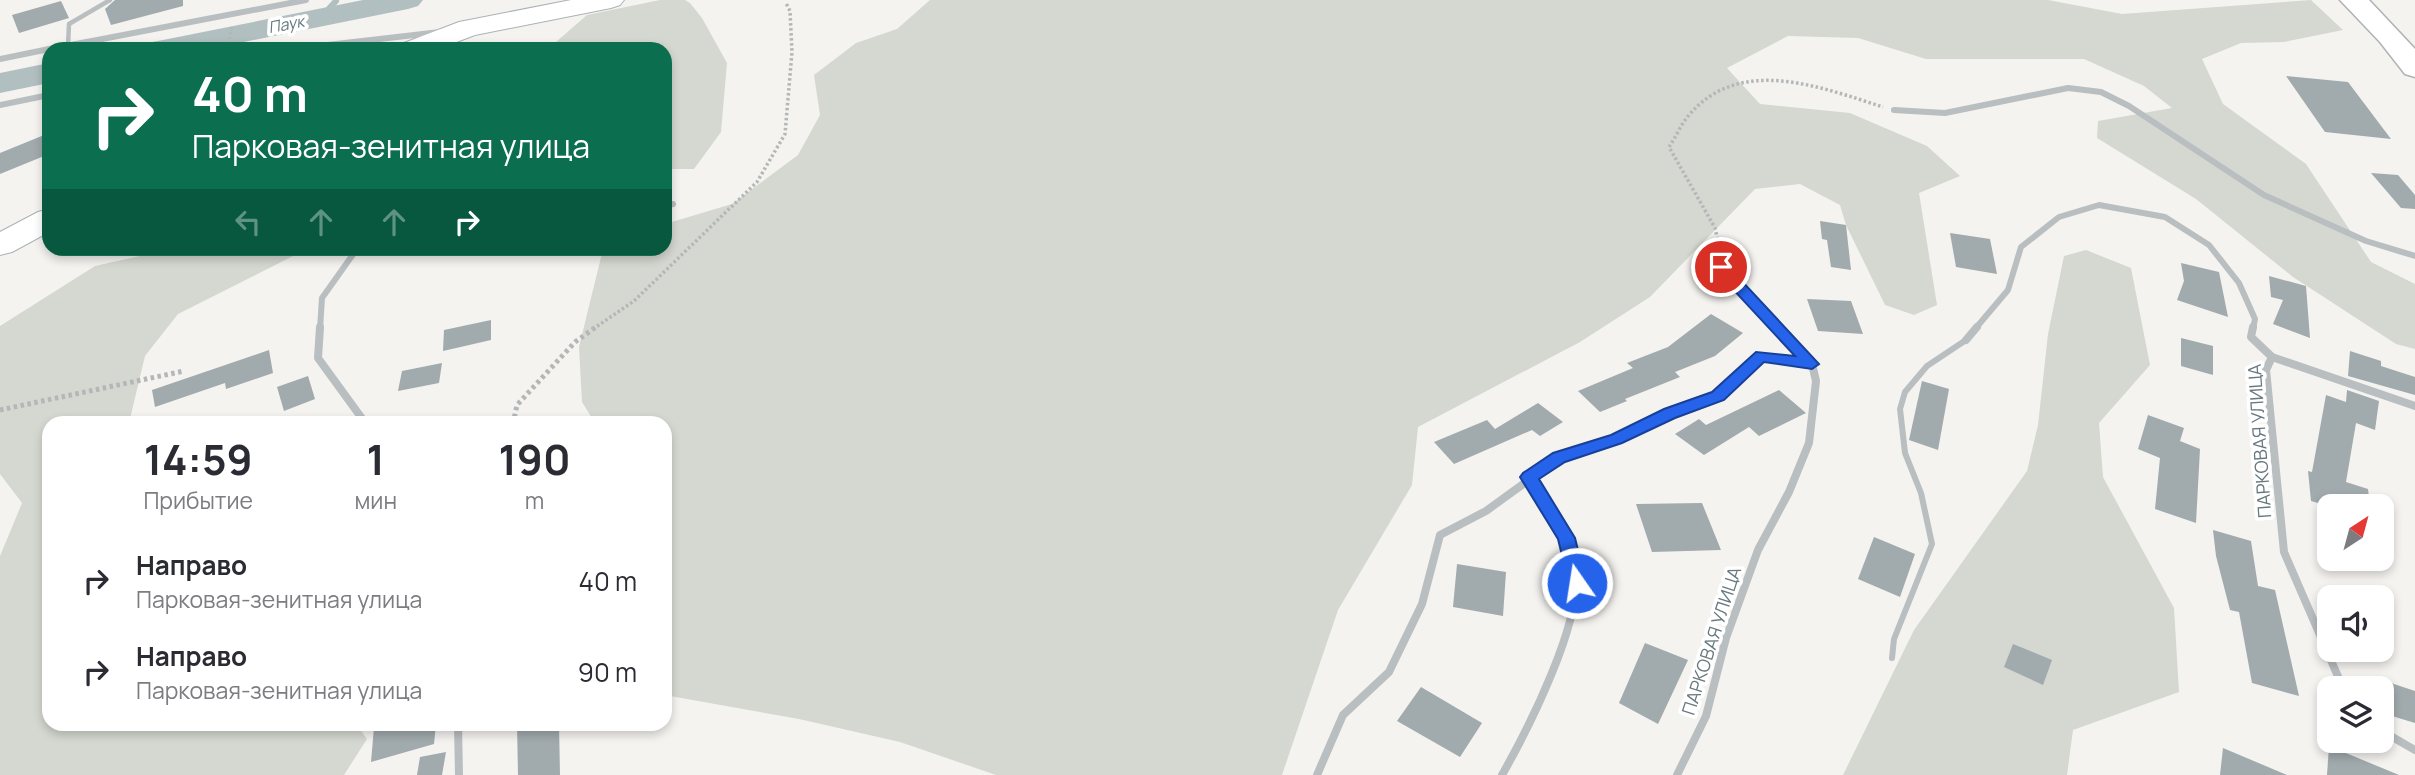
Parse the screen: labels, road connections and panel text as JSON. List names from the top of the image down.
{
  "streets": {
    "street": ["ПАРКОВАЯ УЛИЦА"]
  },
  "water": ["Паук"],
  "north": "top right",
  "page": {
    "turn": ["40 m", "Парковая-зенитная улица"],
    "eta": [
      "14:59",
      "Прибытие",
      "1",
      "мин",
      "190",
      "m"
    ],
    "list": [
      {
        "name": "Направо",
        "note": "Парковая-зенитная улица",
        "value": "40 m"
      },
      {
        "name": "Направо",
        "note": "Парковая-зенитная улица",
        "value": "90 m"
      }
    ]
  }
}
